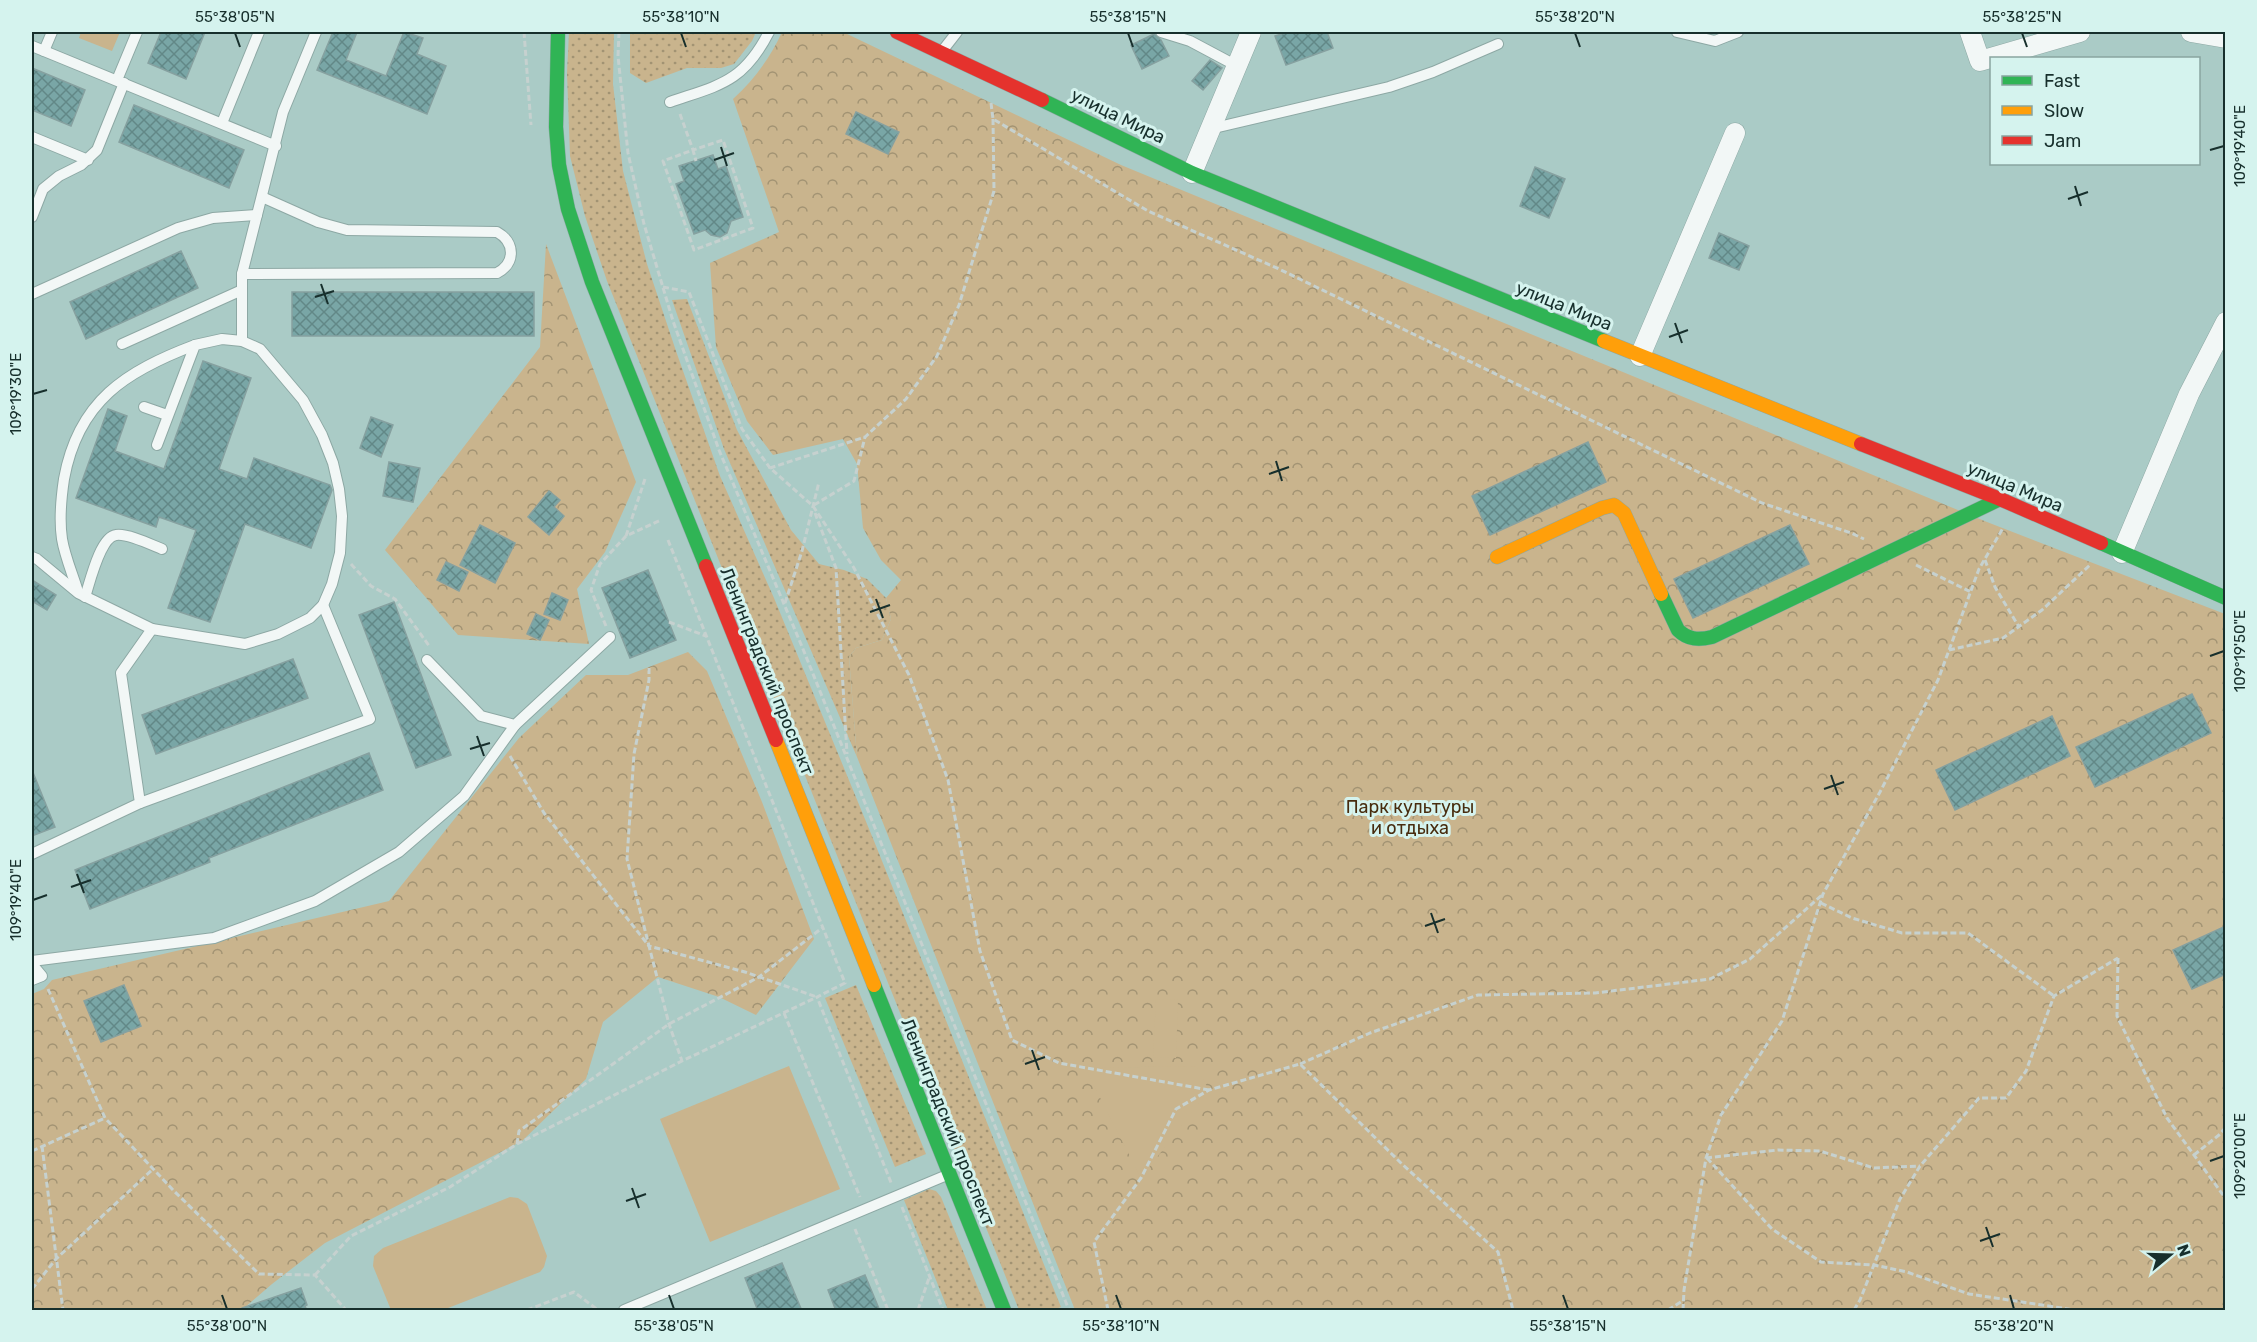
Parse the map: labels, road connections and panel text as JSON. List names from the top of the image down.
{
  "streets": {
    "street": ["улица Мира", "Ленинградский проспект"]
  },
  "parks": ["Парк культуры и отдыха"],
  "legend": ["Fast", "Slow", "Jam"],
  "north": "right",
  "coordinates": [
    "55°38'05\"N",
    "55°38'10\"N",
    "55°38'15\"N",
    "55°38'20\"N",
    "55°38'25\"N",
    "109°19'40\"E",
    "109°19'30\"E",
    "109°19'50\"E",
    "109°20'00\"E",
    "55°38'00\"N"
  ]
}
